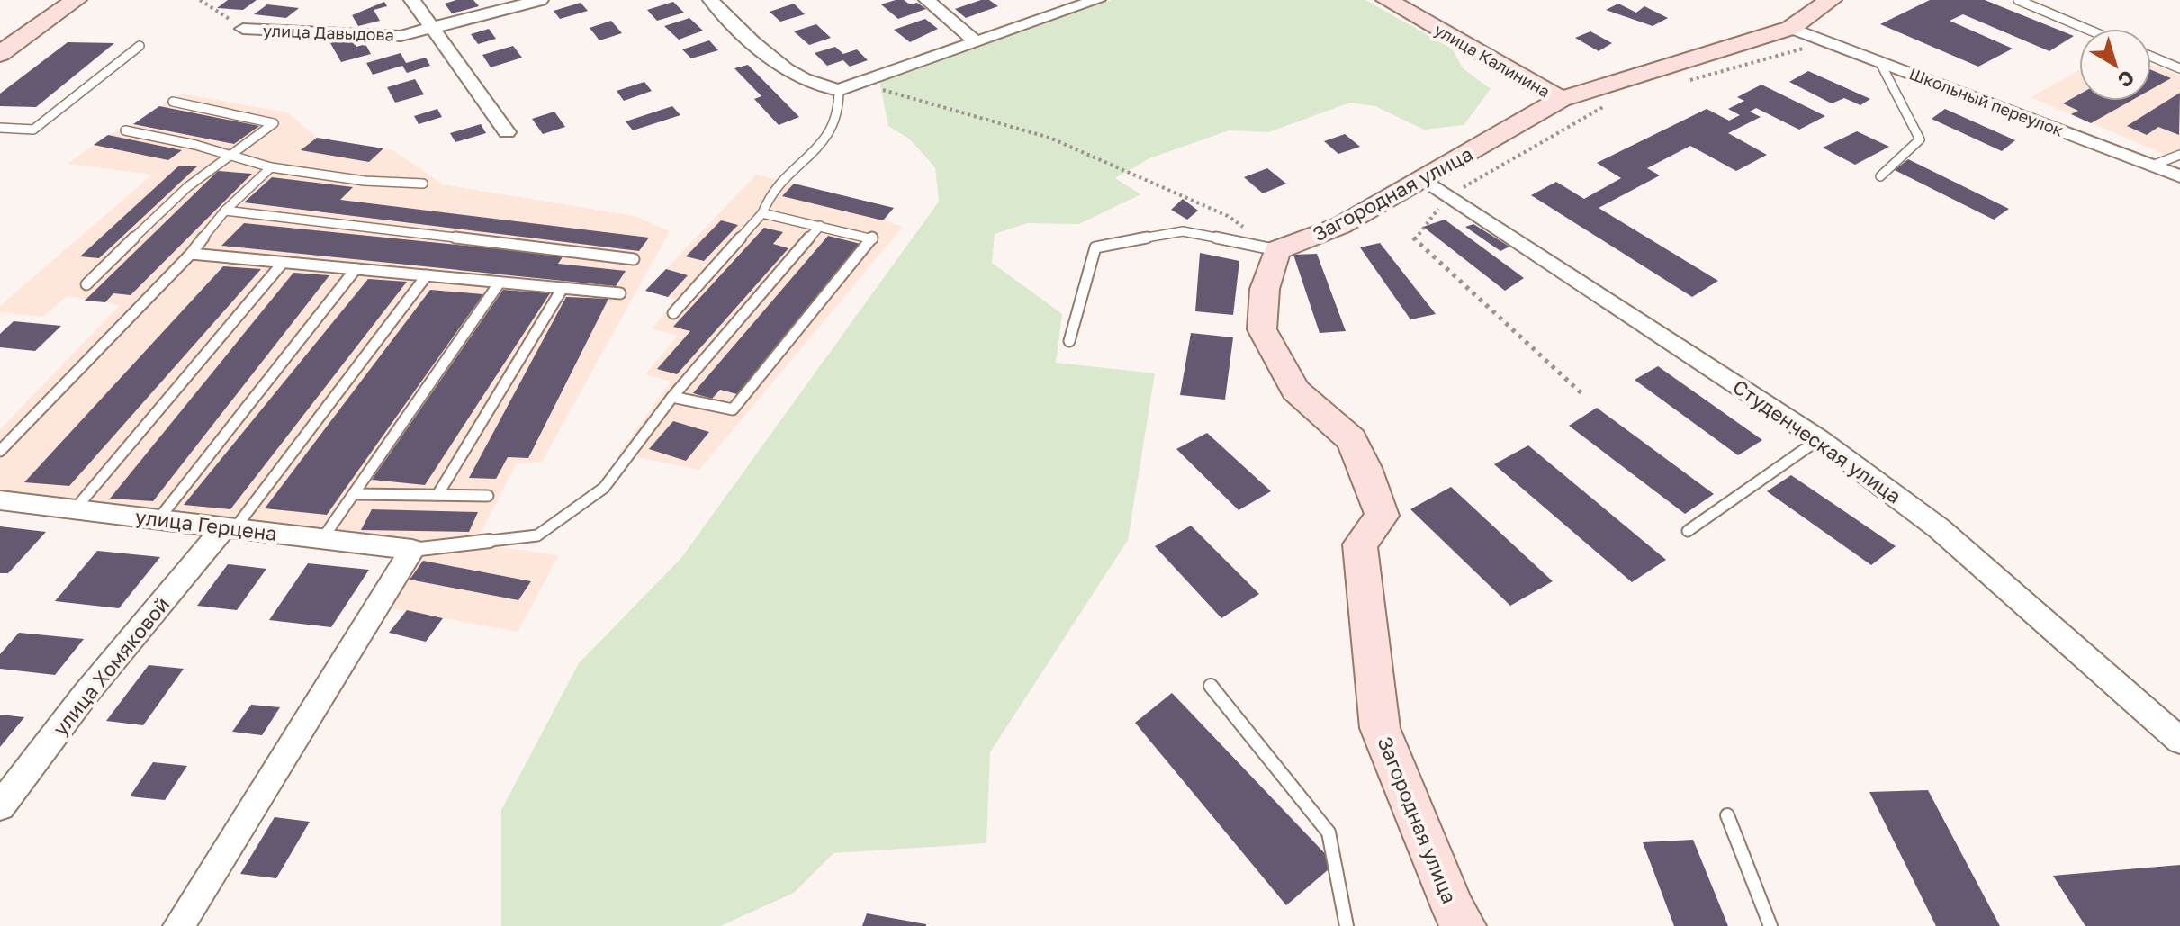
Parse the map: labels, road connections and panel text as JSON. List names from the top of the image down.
{
  "streets": {
    "street": [
      "улица Давыдова",
      "улица Калинина",
      "Школьный переулок",
      "Загородная улица",
      "Студенческая улица",
      "улица Герцена",
      "улица Хомяковой"
    ]
  },
  "crossings": [
    ["улица Калинина", "Загородная улица"],
    ["Школьный переулок", "Загородная улица"],
    ["Загородная улица", "Студенческая улица"],
    ["улица Герцена", "улица Хомяковой"]
  ],
  "north": "bottom right"
}
